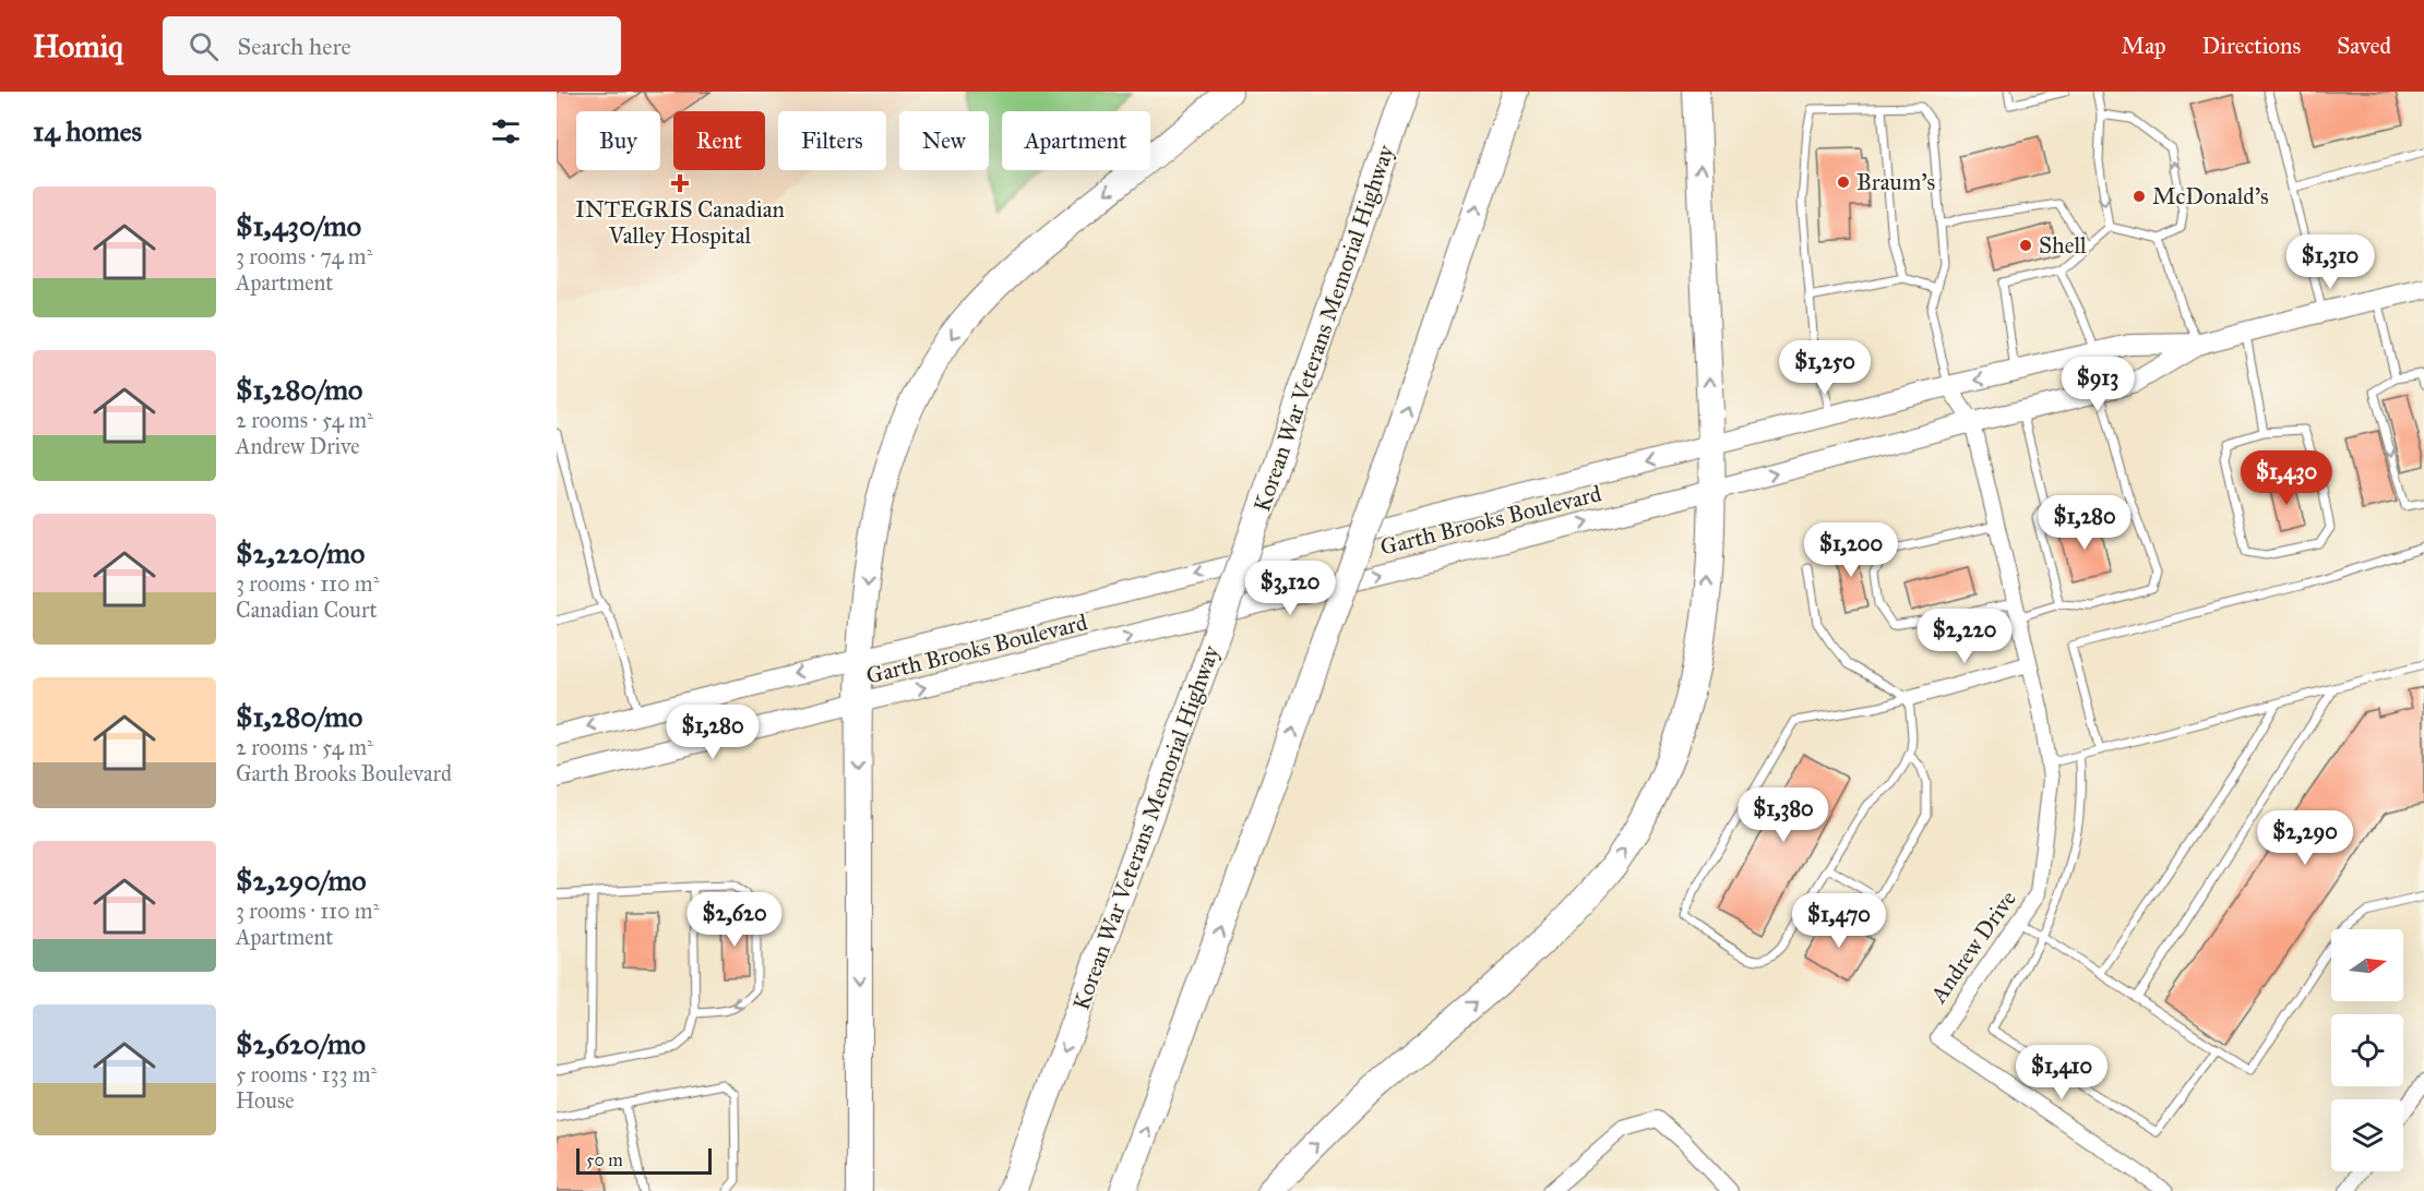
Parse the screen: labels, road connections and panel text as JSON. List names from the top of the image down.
{
  "streets": {
    "highway": ["Korean War Veterans Memorial Highway"],
    "street": ["Garth Brooks Boulevard", "Andrew Drive"]
  },
  "crossings": [
    ["Garth Brooks Boulevard", "Andrew Drive"]
  ],
  "places": {
    "other": ["Braum's", "McDonald's", "Shell"],
    "health": ["INTEGRIS Canadian Valley Hospital"]
  },
  "scale_bar": "50 m",
  "north": "right",
  "page": {
    "header": "Homiq",
    "search": "Search here",
    "nav": ["Map", "Directions", "Saved"],
    "heading": "14 homes",
    "chip": [
      "Buy",
      "Rent",
      "Filters",
      "New",
      "Apartment"
    ],
    "list": [
      {
        "name": "$1,430/mo",
        "note": "3 rooms · 74 m² · Apartment"
      },
      {
        "name": "$1,280/mo",
        "note": "2 rooms · 54 m² · Andrew Drive"
      },
      {
        "name": "$2,220/mo",
        "note": "3 rooms · 110 m² · Canadian Court"
      },
      {
        "name": "$1,280/mo",
        "note": "2 rooms · 54 m² · Garth Brooks Boulevard"
      },
      {
        "name": "$2,290/mo",
        "note": "3 rooms · 110 m² · Apartment"
      },
      {
        "name": "$2,620/mo",
        "note": "5 rooms · 133 m² · House"
      }
    ],
    "price": [
      "$1,310",
      "$1,250",
      "$913",
      "$1,430",
      "$1,280",
      "$1,200",
      "$3,120",
      "$2,220",
      "$1,280",
      "$1,380",
      "$2,290",
      "$2,620",
      "$1,470",
      "$1,410"
    ],
    "scale": "50 m"
  }
}
